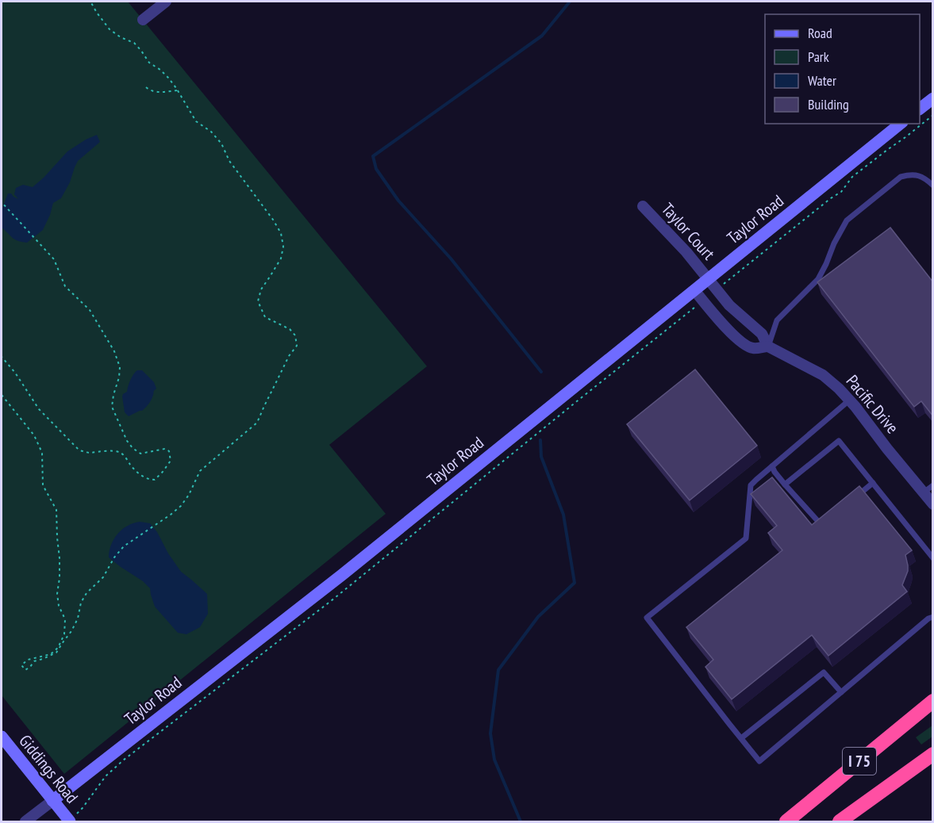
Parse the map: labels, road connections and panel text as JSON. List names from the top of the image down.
{
  "streets": {
    "highway": ["I 75"],
    "street": [
      "Taylor Road",
      "Taylor Court",
      "Pacific Drive",
      "Giddings Road"
    ]
  },
  "crossings": [
    ["Taylor Road", "Taylor Court"],
    ["Taylor Road", "Pacific Drive"],
    ["Taylor Road", "Giddings Road"],
    ["Taylor Court", "Pacific Drive"]
  ],
  "legend": [
    "Road",
    "Park",
    "Water",
    "Building"
  ]
}
